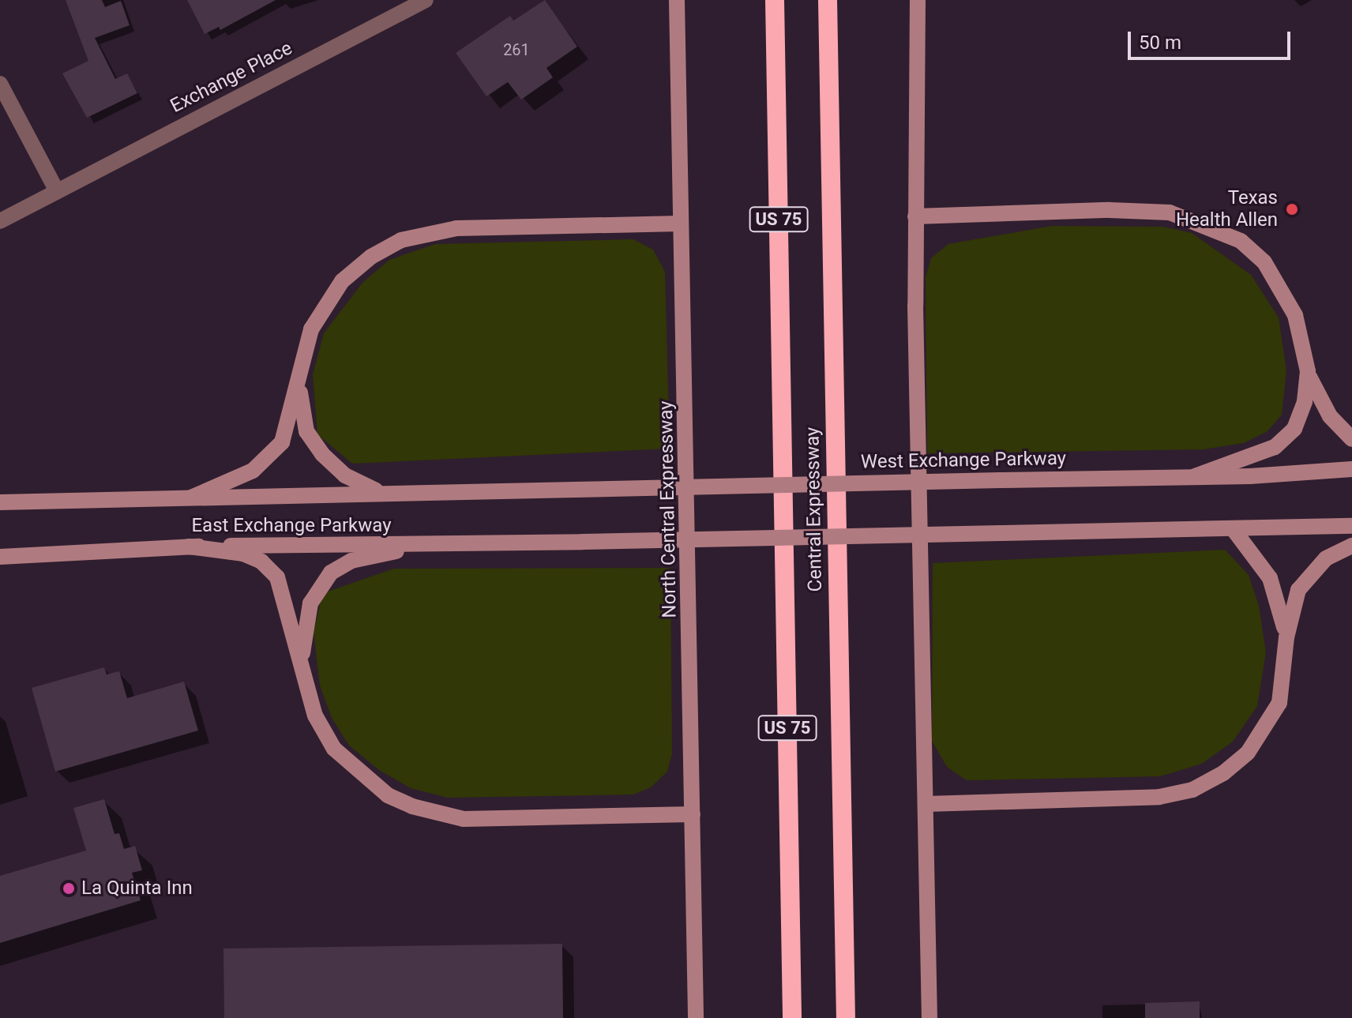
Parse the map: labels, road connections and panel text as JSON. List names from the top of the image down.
{
  "streets": {
    "highway": ["US 75", "Central Expressway"],
    "main road": ["West Exchange Parkway", "North Central Expressway", "East Exchange Parkway"],
    "street": ["Exchange Place"]
  },
  "crossings": [
    ["West Exchange Parkway", "East Exchange Parkway"]
  ],
  "places": ["Texas Health Allen", "La Quinta Inn"],
  "house_numbers": ["261"],
  "scale_bar": "50 m"
}
